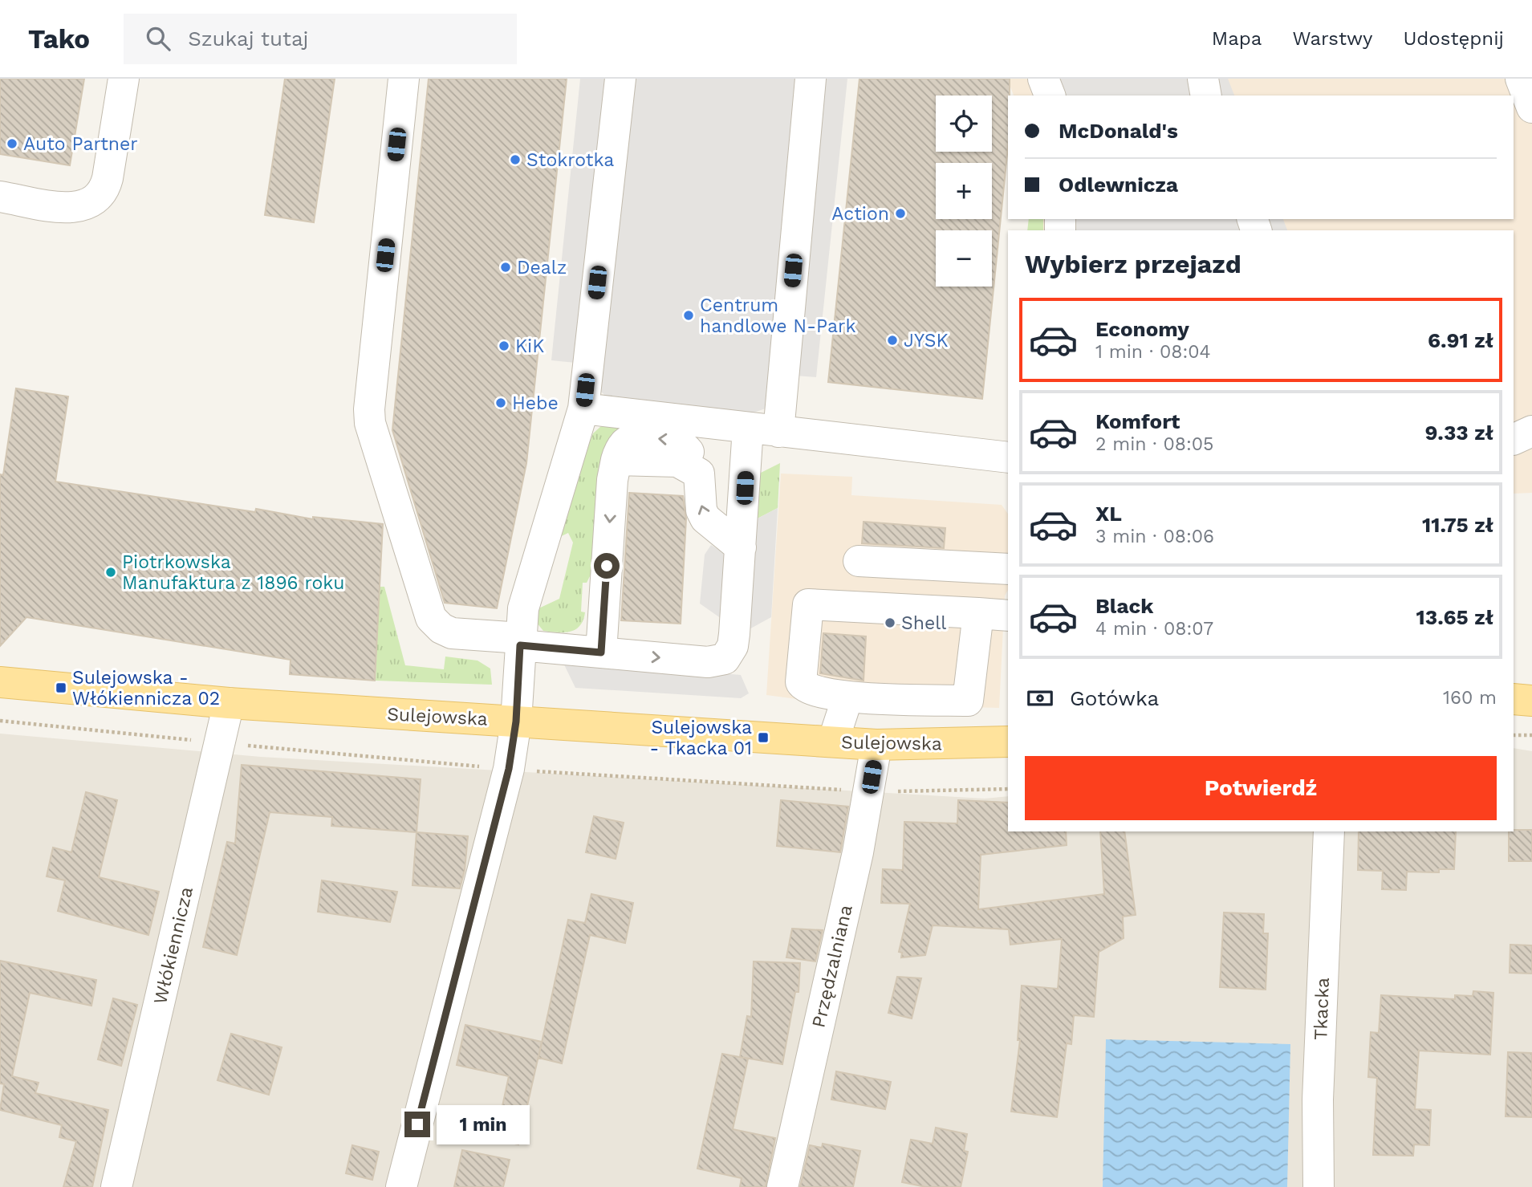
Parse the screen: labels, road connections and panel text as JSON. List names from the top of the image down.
{
  "streets": {
    "main road": ["Sulejowska"],
    "street": ["Włókiennicza", "Przędzalniana", "Tkacka"]
  },
  "crossings": [
    ["Sulejowska", "Włókiennicza"],
    ["Sulejowska", "Przędzalniana"]
  ],
  "places": {
    "other": [
      "Auto Partner",
      "Stokrotka",
      "Action",
      "Dealz",
      "Centrum handlowe N-Park",
      "JYSK",
      "KiK",
      "Hebe",
      "Piotrkowska Manufaktura z 1896 roku",
      "Shell"
    ],
    "transit": ["Sulejowska - Włókiennicza 02", "Sulejowska - Tkacka 01"]
  },
  "page": {
    "header": "Tako",
    "search": "Szukaj tutaj",
    "nav": ["Mapa", "Warstwy", "Udostępnij"],
    "map_buttons": ["+", "−"],
    "banner": ["McDonald's", "Odlewnicza"],
    "heading": "Wybierz przejazd",
    "list": [
      {
        "name": "Economy",
        "note": "1 min · 08:04",
        "value": "6.91 zł"
      },
      {
        "name": "Komfort",
        "note": "2 min · 08:05",
        "value": "9.33 zł"
      },
      {
        "name": "XL",
        "note": "3 min · 08:06",
        "value": "11.75 zł"
      },
      {
        "name": "Black",
        "note": "4 min · 08:07",
        "value": "13.65 zł"
      }
    ],
    "pay": ["Gotówka", "160 m"],
    "buttons": "Potwierdź",
    "bubble": "1 min"
  }
}
